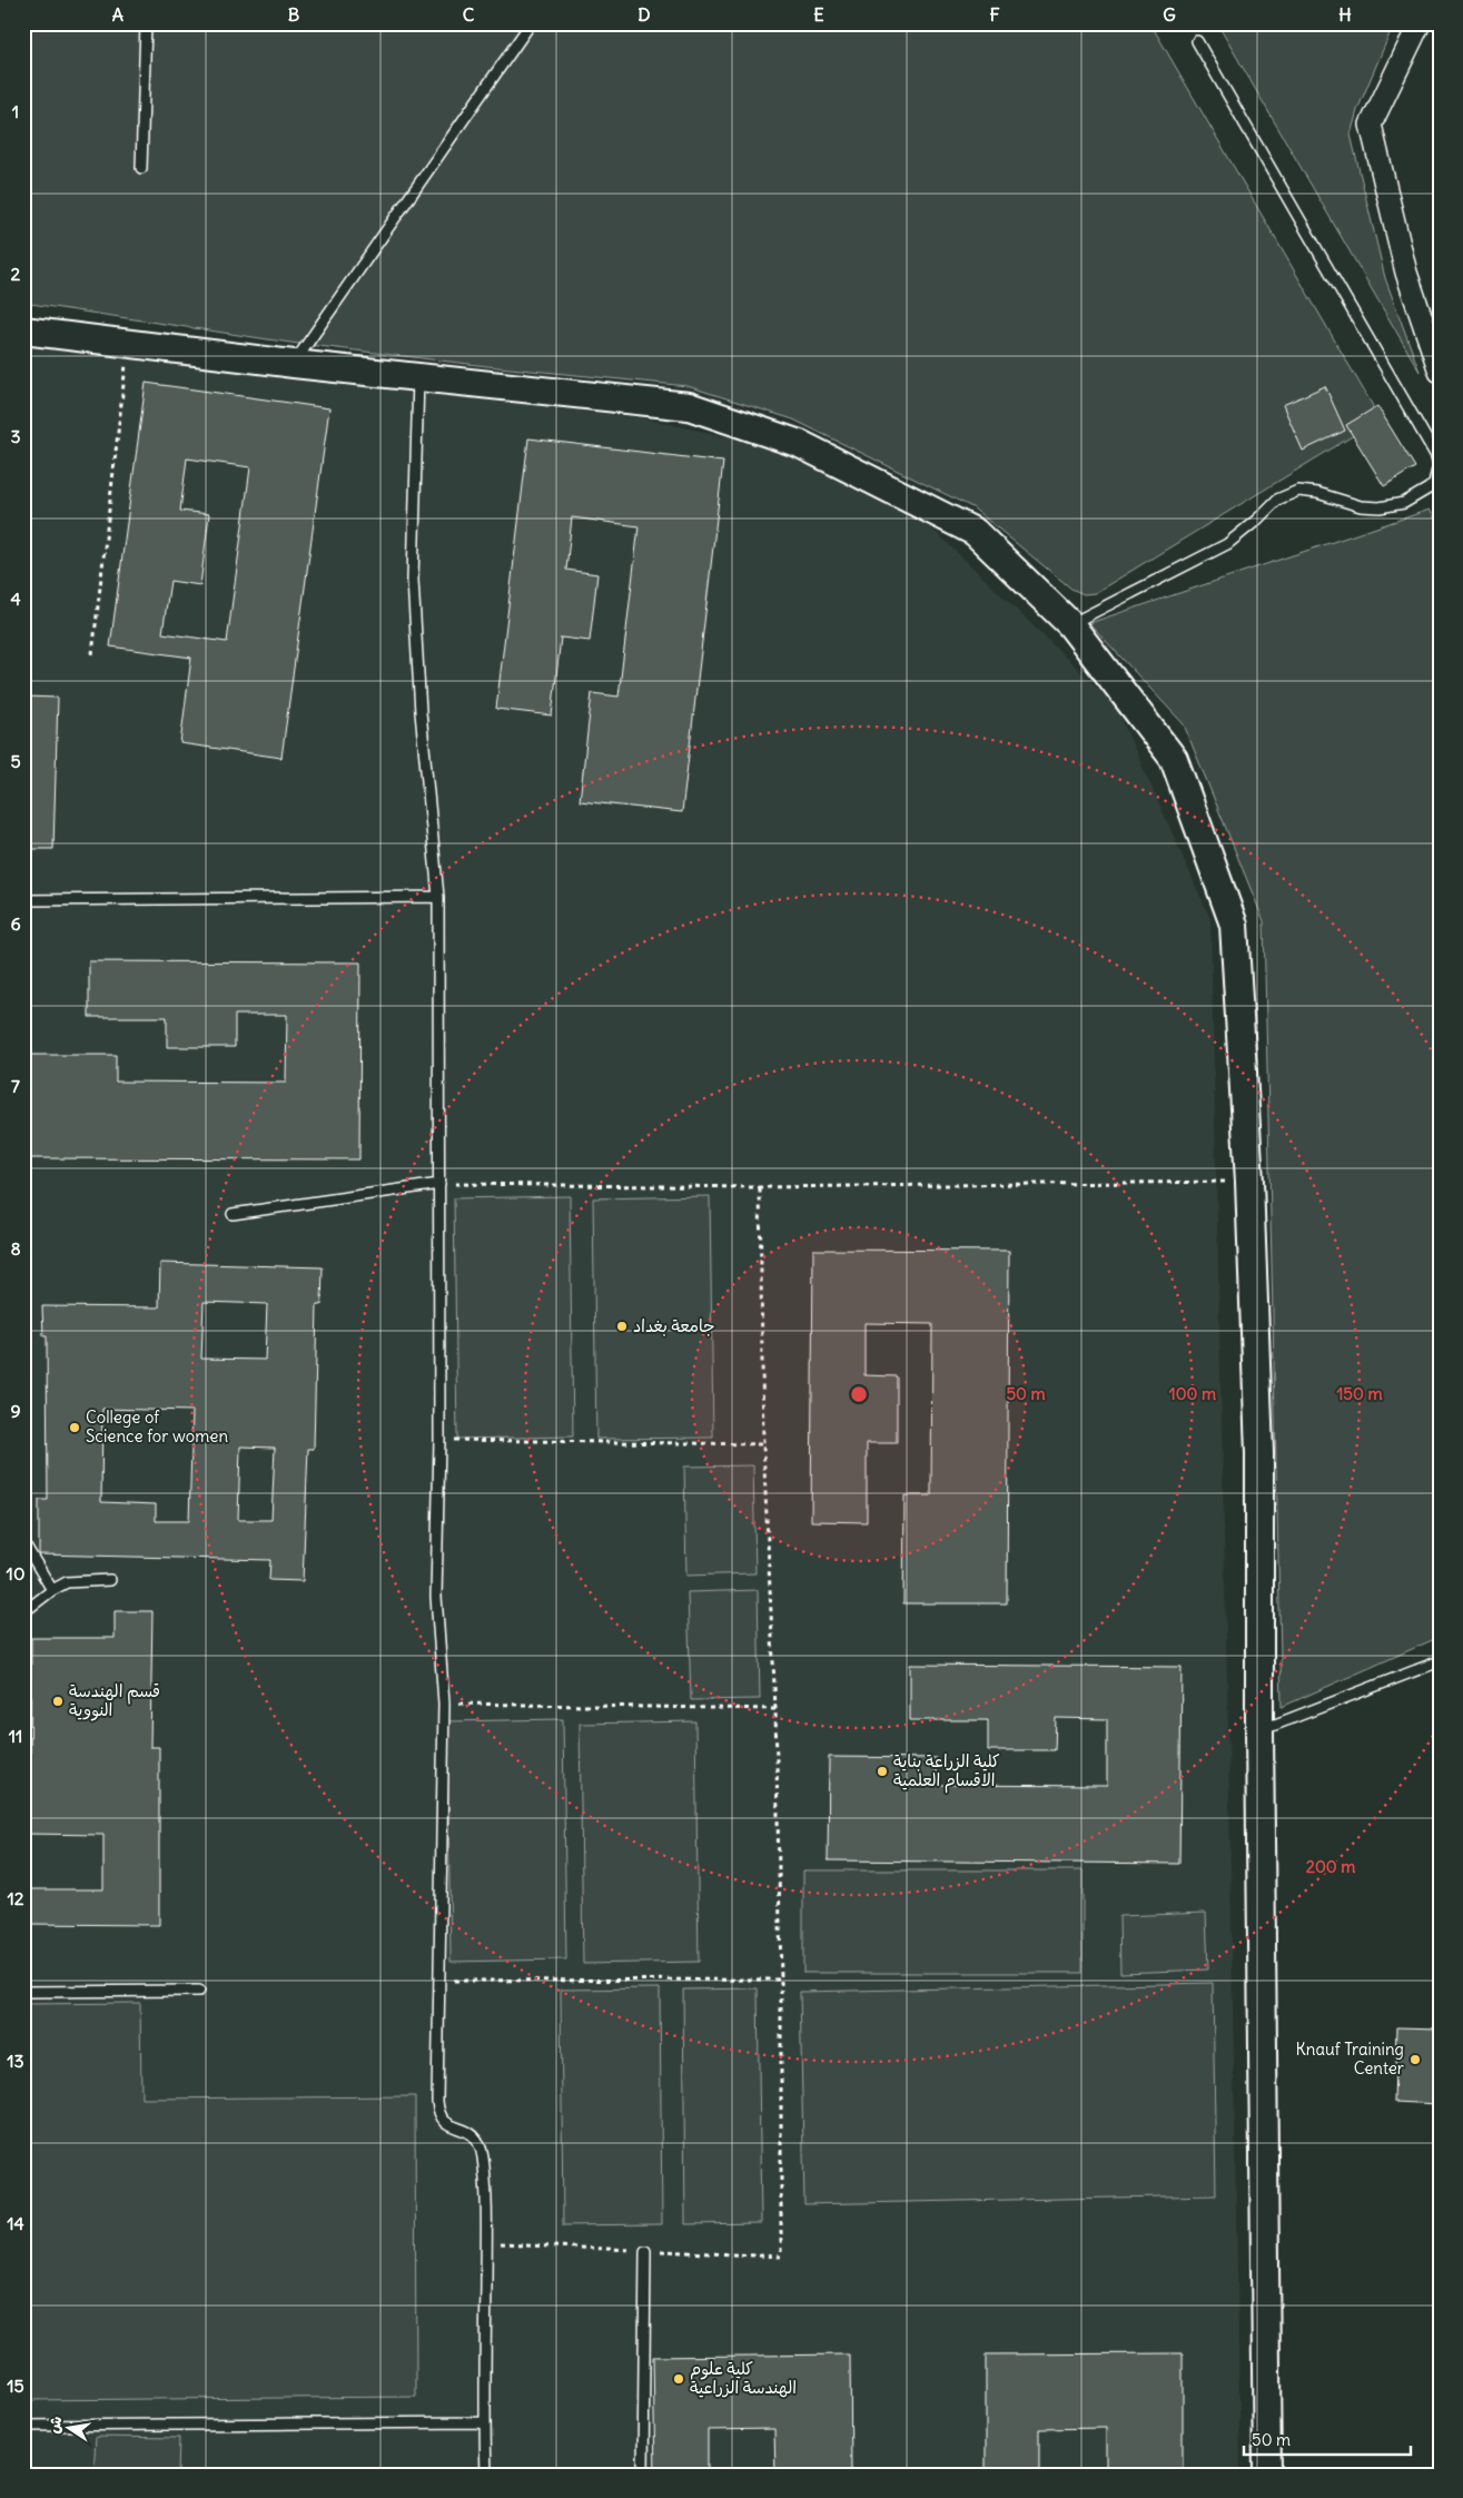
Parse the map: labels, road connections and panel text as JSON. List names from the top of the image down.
{
  "places": [
    "جامعة بغداد",
    "College of Science for women",
    "قسم الهندسة النووية",
    "كلية الزراعة بناية الاقسام العلمية",
    "Knauf Training Center",
    "كلية علوم الهندسة الزراعية"
  ],
  "scale_bar": "50 m",
  "north": "left",
  "grid": {
    "columns": [
      "A",
      "B",
      "C",
      "D",
      "E",
      "F",
      "G",
      "H"
    ],
    "rows": [
      "1",
      "2",
      "3",
      "4",
      "5",
      "6",
      "7",
      "8",
      "9",
      "10",
      "11",
      "12",
      "13",
      "14",
      "15"
    ]
  },
  "rings": [
    "50 m",
    "100 m",
    "150 m",
    "200 m"
  ]
}
